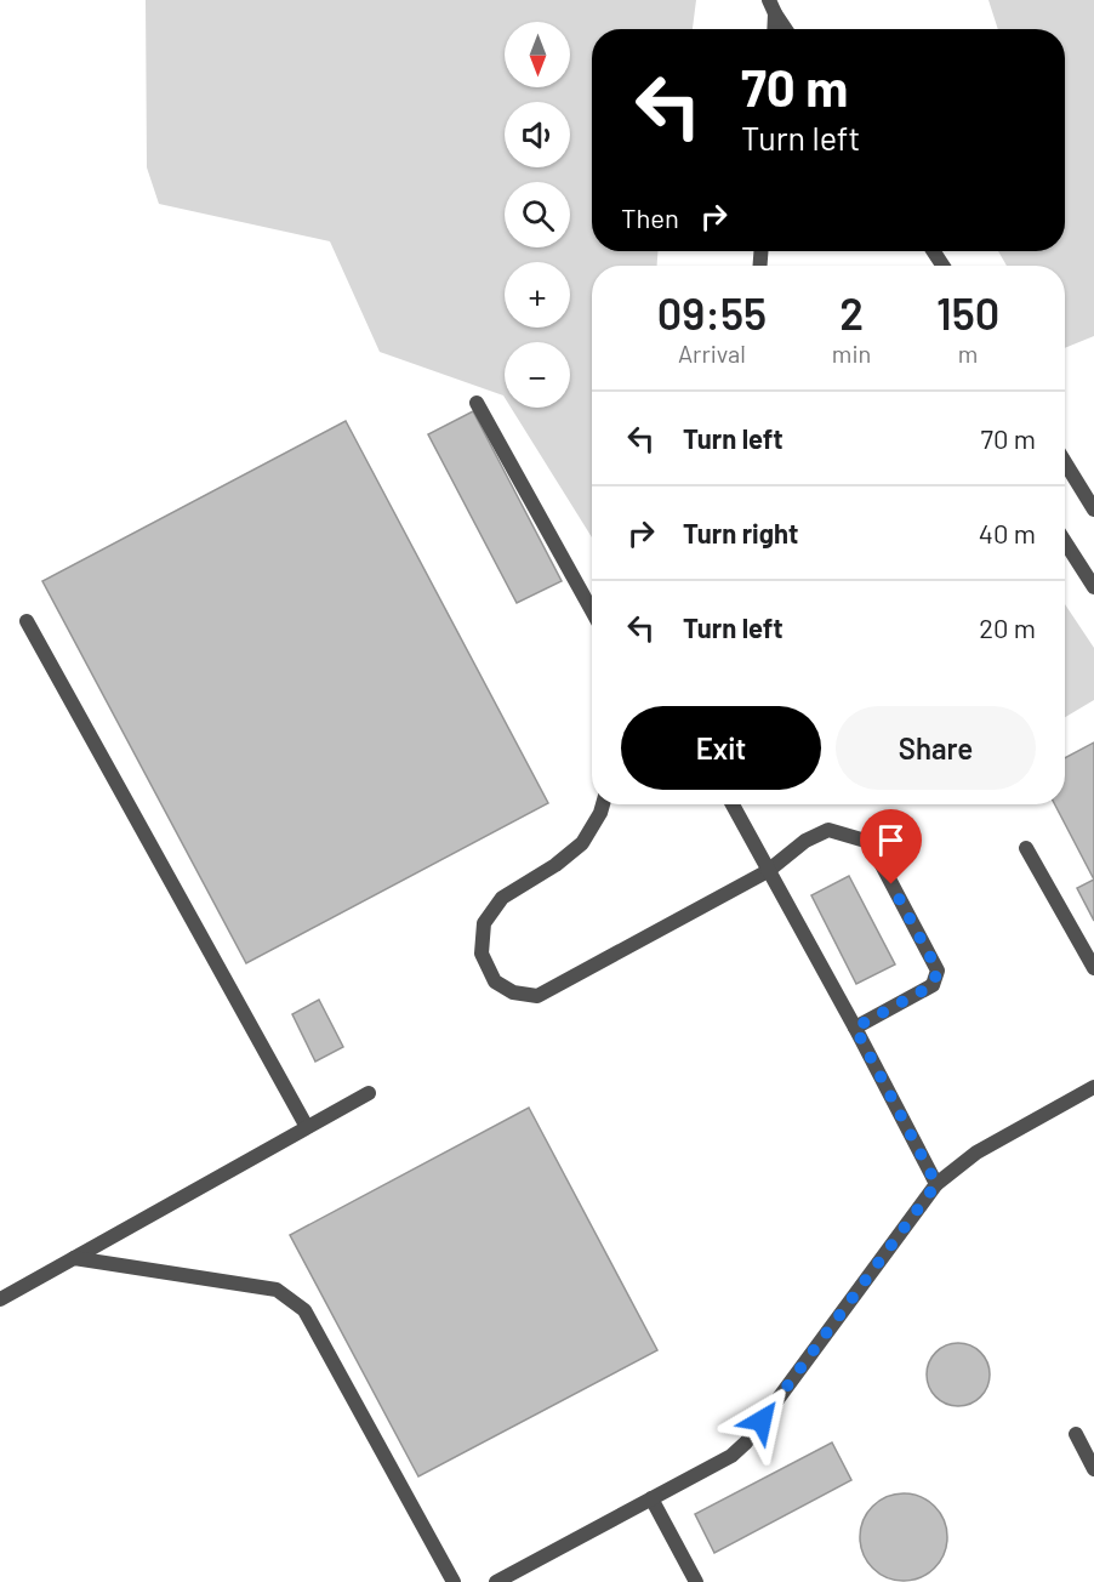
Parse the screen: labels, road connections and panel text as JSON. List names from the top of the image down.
{
  "north": "bottom",
  "page": {
    "map_buttons": ["+", "−"],
    "turn": ["70 m", "Turn left"],
    "then": "Then",
    "eta": [
      "09:55",
      "Arrival",
      "2",
      "min",
      "150",
      "m"
    ],
    "list": [
      {
        "name": "Turn left",
        "value": "70 m"
      },
      {
        "name": "Turn right",
        "value": "40 m"
      },
      {
        "name": "Turn left",
        "value": "20 m"
      }
    ],
    "buttons": ["Exit", "Share"]
  }
}
